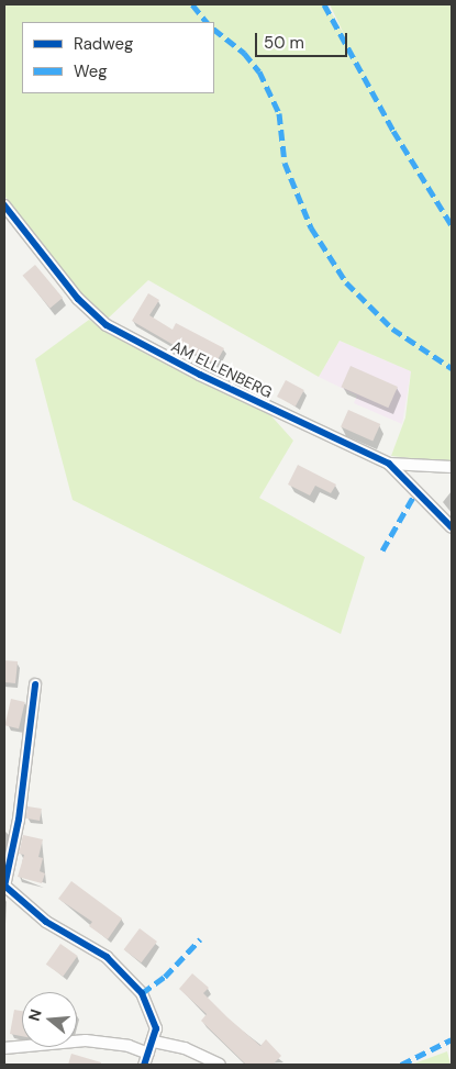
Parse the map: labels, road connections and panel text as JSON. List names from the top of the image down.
{
  "streets": {
    "street": ["AM ELLENBERG"]
  },
  "legend": ["Radweg", "Weg"],
  "scale_bar": "50 m",
  "north": "left"
}
